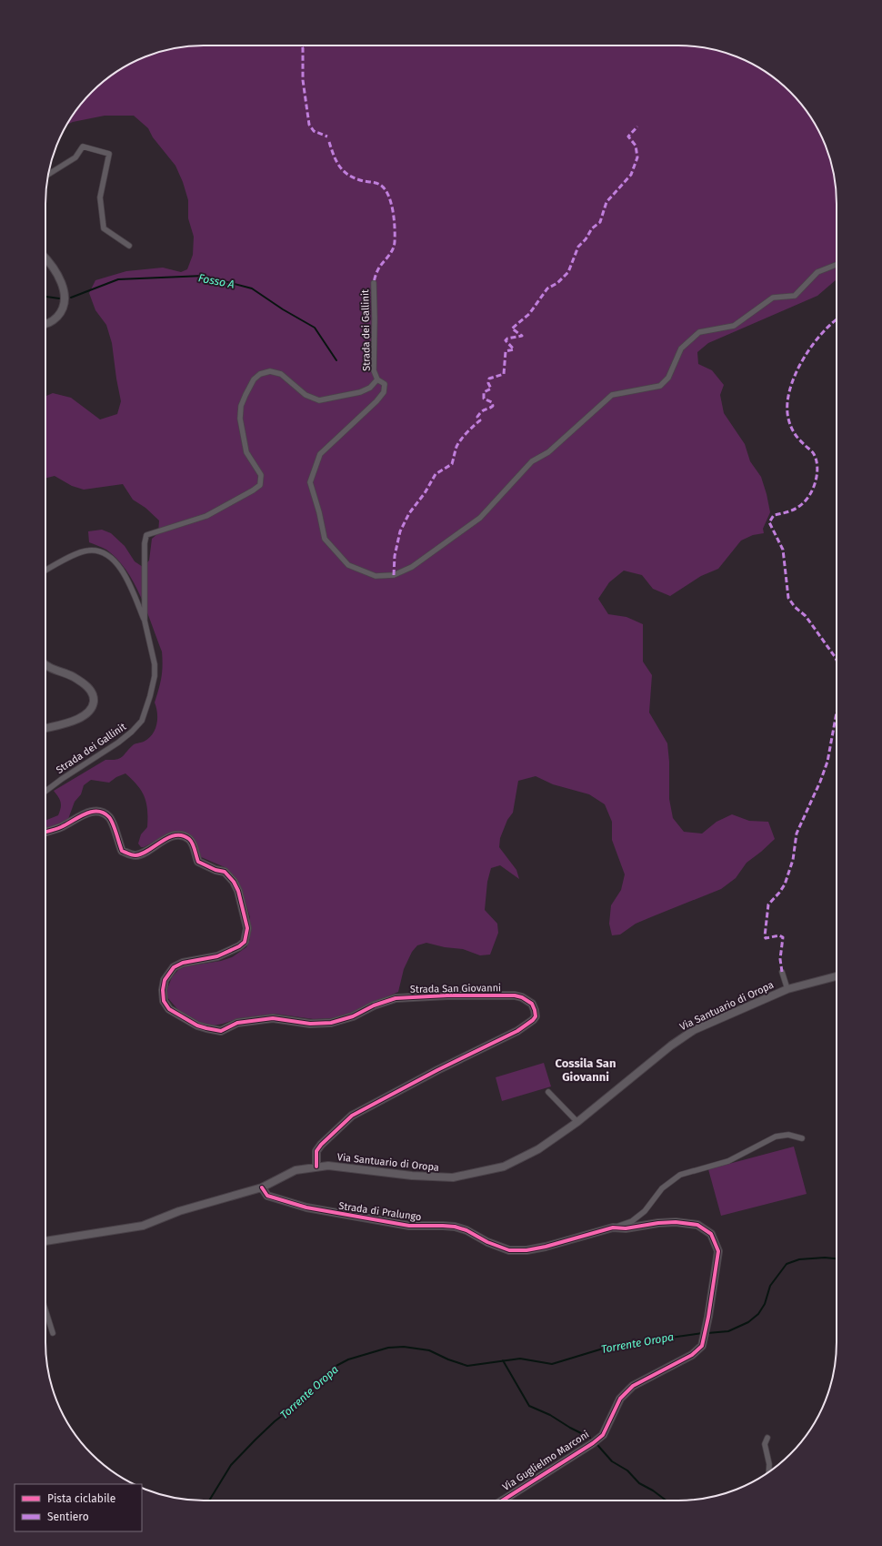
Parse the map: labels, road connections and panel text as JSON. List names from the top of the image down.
{
  "streets": {
    "street": [
      "Strada dei Gallinit",
      "Strada San Giovanni",
      "Via Santuario di Oropa",
      "Strada di Pralungo",
      "Via Guglielmo Marconi"
    ]
  },
  "crossings": [
    ["Strada San Giovanni", "Via Santuario di Oropa"],
    ["Via Santuario di Oropa", "Strada di Pralungo"],
    ["Strada di Pralungo", "Via Guglielmo Marconi"]
  ],
  "districts": ["Cossila San Giovanni"],
  "water": ["Fosso A", "Torrente Oropa"],
  "legend": ["Pista ciclabile", "Sentiero"]
}
